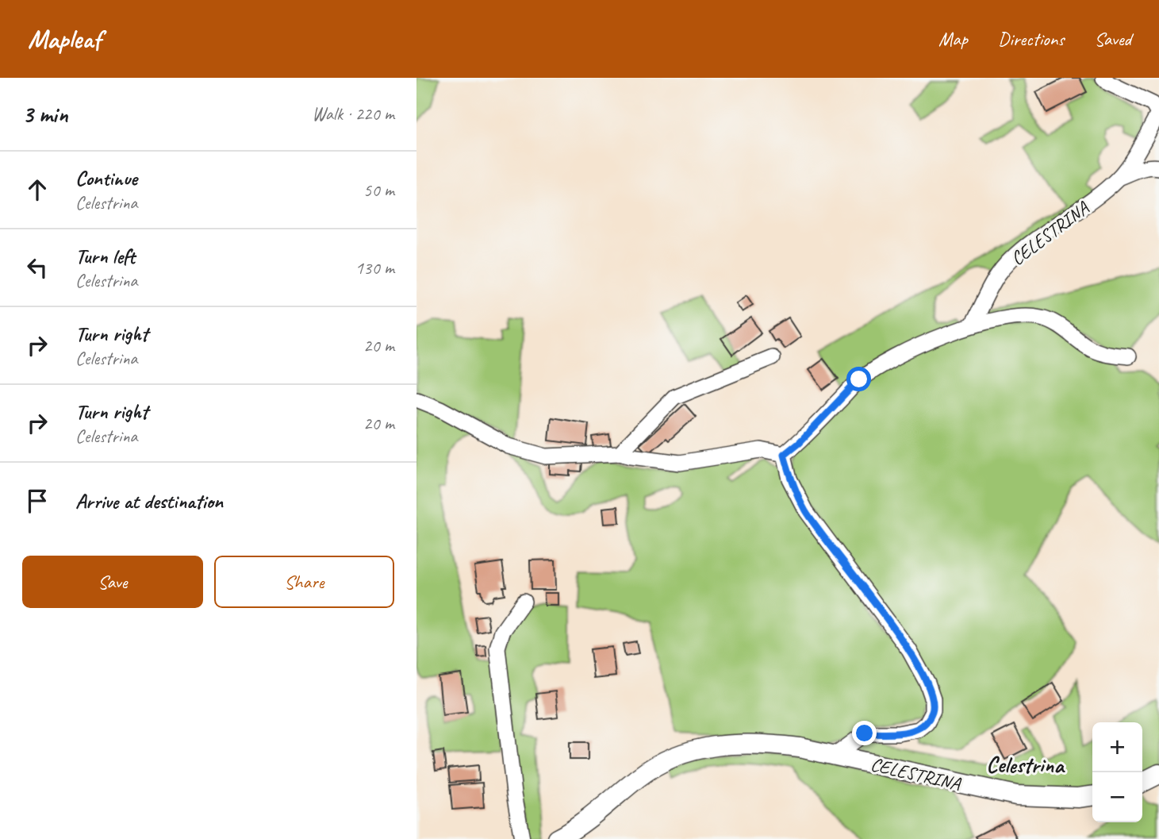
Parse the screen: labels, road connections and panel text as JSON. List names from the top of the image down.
{
  "streets": {
    "street": ["CELESTRINA"]
  },
  "districts": ["Celestrina"],
  "page": {
    "header": "Mapleaf",
    "nav": ["Map", "Directions", "Saved"],
    "heading": ["3 min", "Walk · 220 m"],
    "list": [
      ["Continue", "Celestrina", "50 m"],
      ["Turn left", "Celestrina", "130 m"],
      ["Turn right", "Celestrina", "20 m"],
      ["Turn right", "Celestrina", "20 m"],
      "Arrive at destination"
    ],
    "buttons": ["Save", "Share"],
    "map_buttons": ["+", "−"]
  }
}
